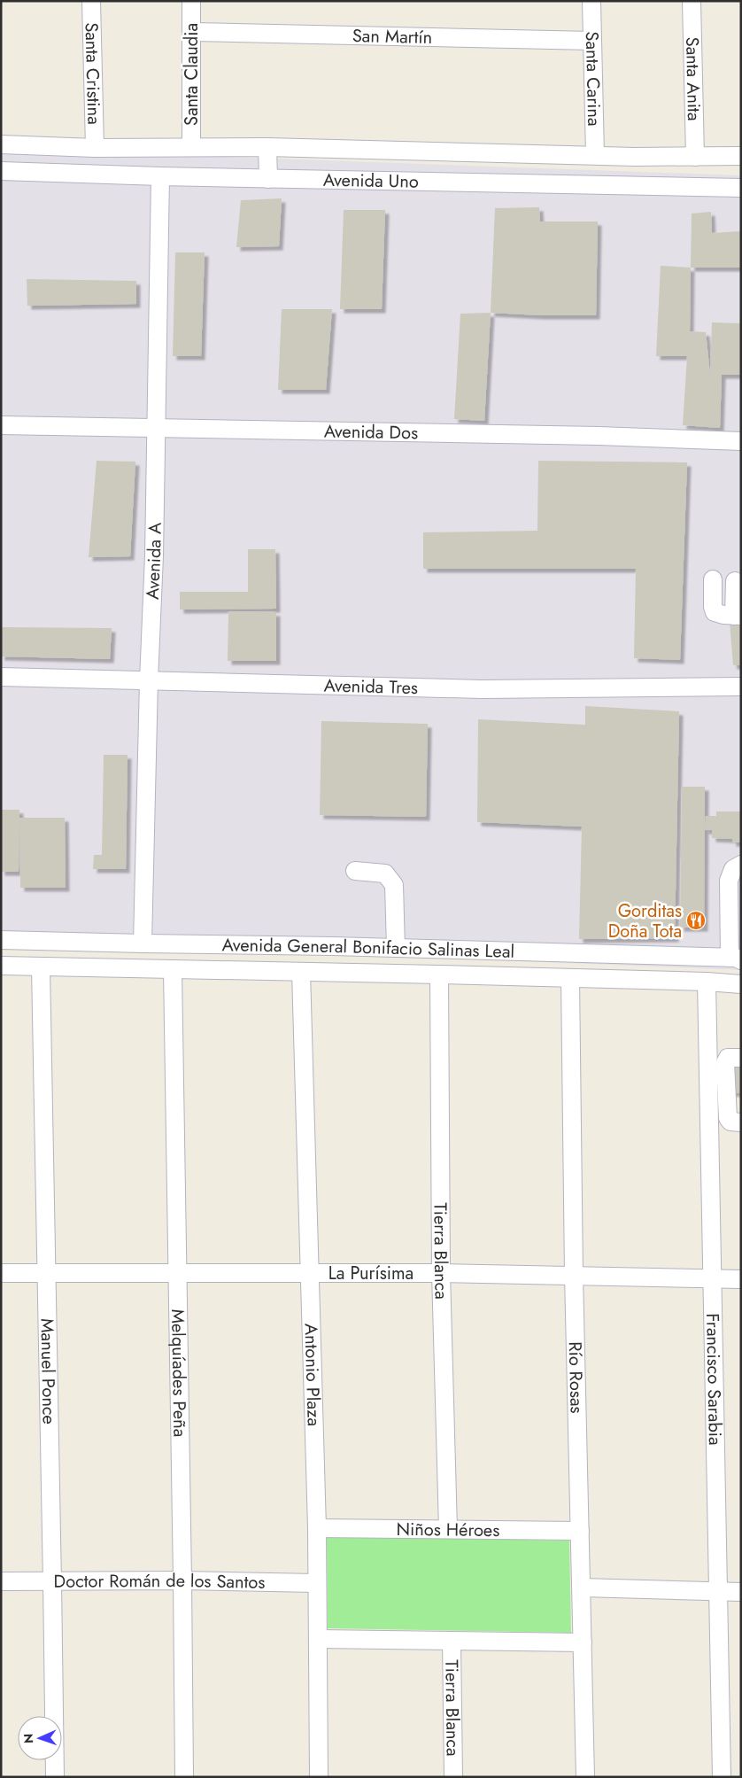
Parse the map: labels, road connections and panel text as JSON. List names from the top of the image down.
{
  "streets": {
    "street": [
      "San Martín",
      "Santa Cristina",
      "Santa Claudia",
      "Santa Carina",
      "Santa Anita",
      "Avenida Uno",
      "Avenida Dos",
      "Avenida A",
      "Avenida Tres",
      "Avenida General Bonifacio Salinas Leal",
      "Tierra Blanca",
      "La Purísima",
      "Manuel Ponce",
      "Melquíades Peña",
      "Antonio Plaza",
      "Río Rosas",
      "Francisco Sarabia",
      "Niños Héroes",
      "Doctor Román de los Santos"
    ]
  },
  "crossings": [
    ["San Martín", "Santa Claudia"],
    ["San Martín", "Santa Carina"],
    ["Santa Cristina", "Avenida Uno"],
    ["Santa Claudia", "Avenida Uno"],
    ["Santa Carina", "Avenida Uno"],
    ["Santa Anita", "Avenida Uno"],
    ["Avenida Uno", "Avenida A"],
    ["Avenida Dos", "Avenida A"],
    ["Avenida A", "Avenida Tres"],
    ["Avenida A", "Avenida General Bonifacio Salinas Leal"],
    ["Tierra Blanca", "La Purísima"],
    ["Tierra Blanca", "Niños Héroes"],
    ["La Purísima", "Manuel Ponce"],
    ["La Purísima", "Melquíades Peña"],
    ["La Purísima", "Antonio Plaza"],
    ["La Purísima", "Río Rosas"],
    ["La Purísima", "Francisco Sarabia"],
    ["Manuel Ponce", "Doctor Román de los Santos"],
    ["Melquíades Peña", "Doctor Román de los Santos"],
    ["Antonio Plaza", "Niños Héroes"],
    ["Antonio Plaza", "Doctor Román de los Santos"],
    ["Río Rosas", "Niños Héroes"]
  ],
  "places": {
    "restaurant": ["Gorditas Doña Tota"]
  },
  "north": "left"
}
